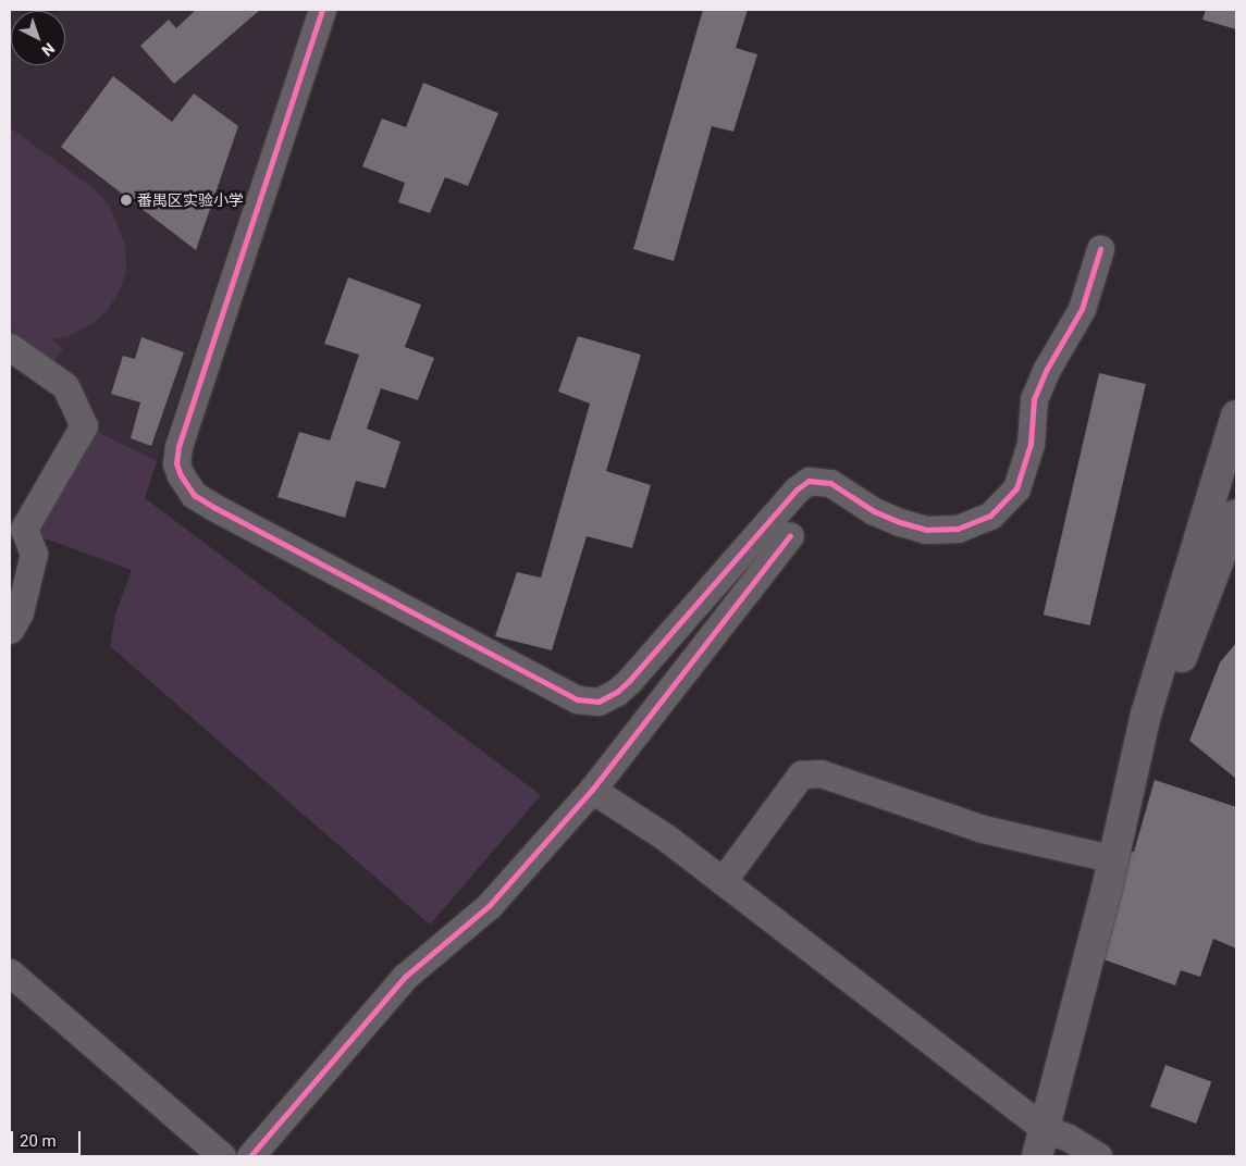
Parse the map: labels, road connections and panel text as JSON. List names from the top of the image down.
{
  "places": ["番禺区实验小学"],
  "scale_bar": "20 m",
  "north": "bottom right"
}
